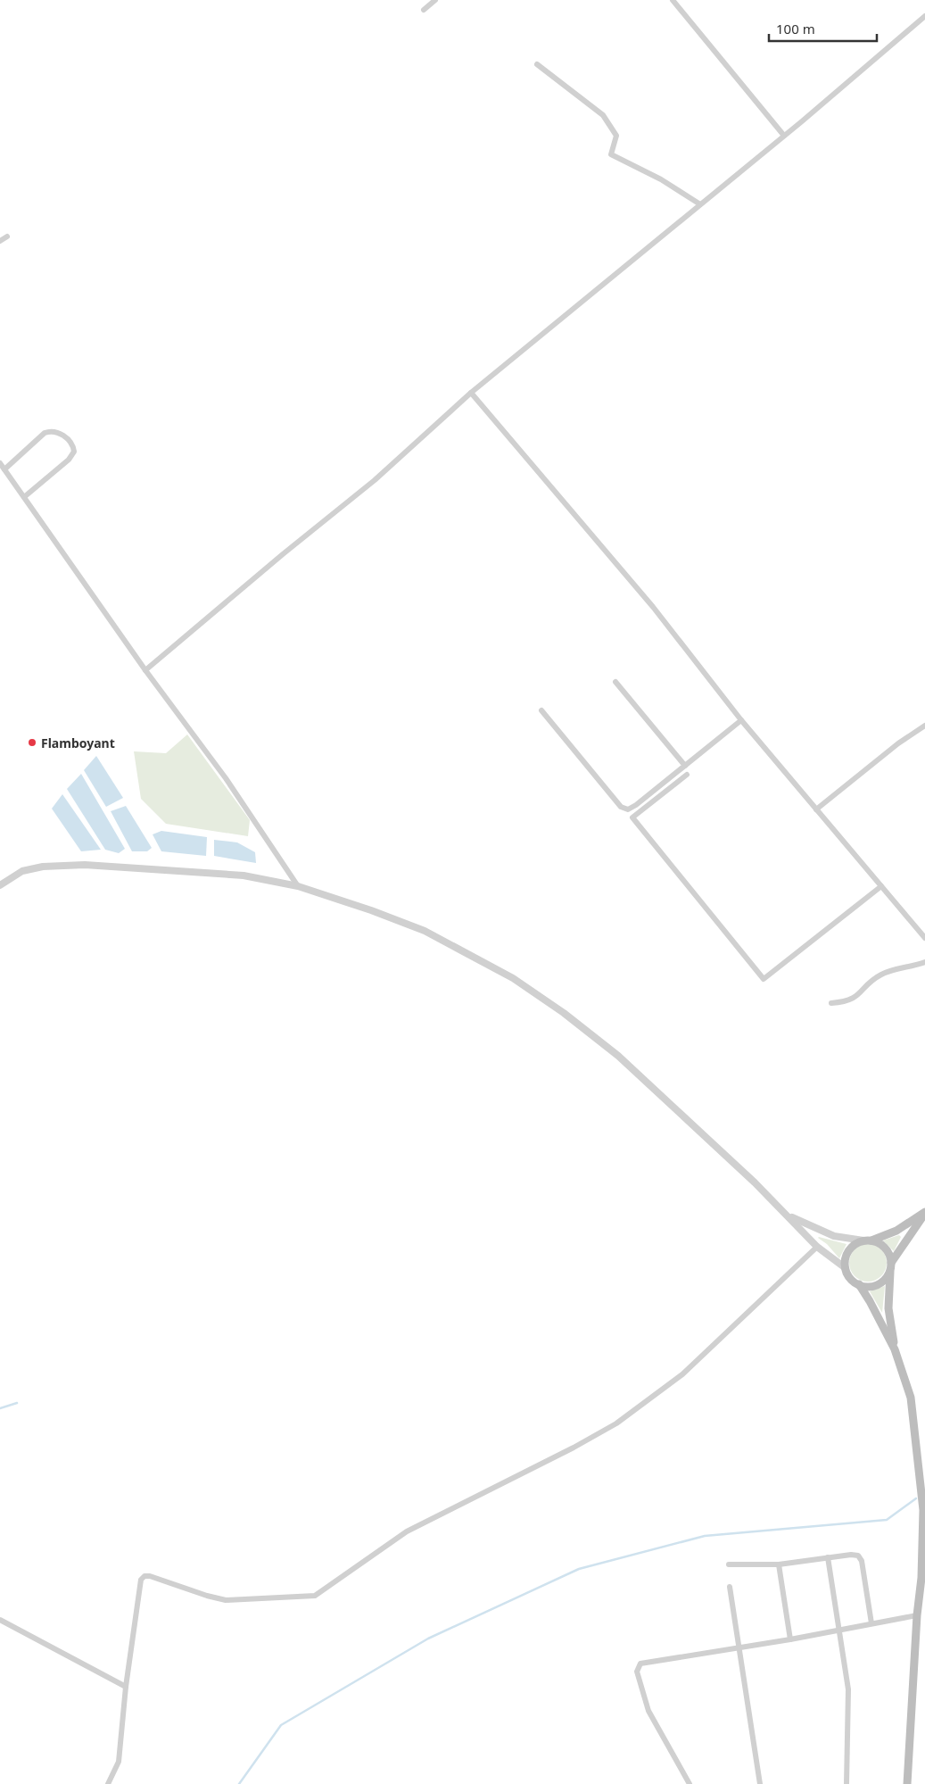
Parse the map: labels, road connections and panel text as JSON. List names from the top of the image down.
{
  "places": ["Flamboyant"],
  "scale_bar": "100 m"
}
